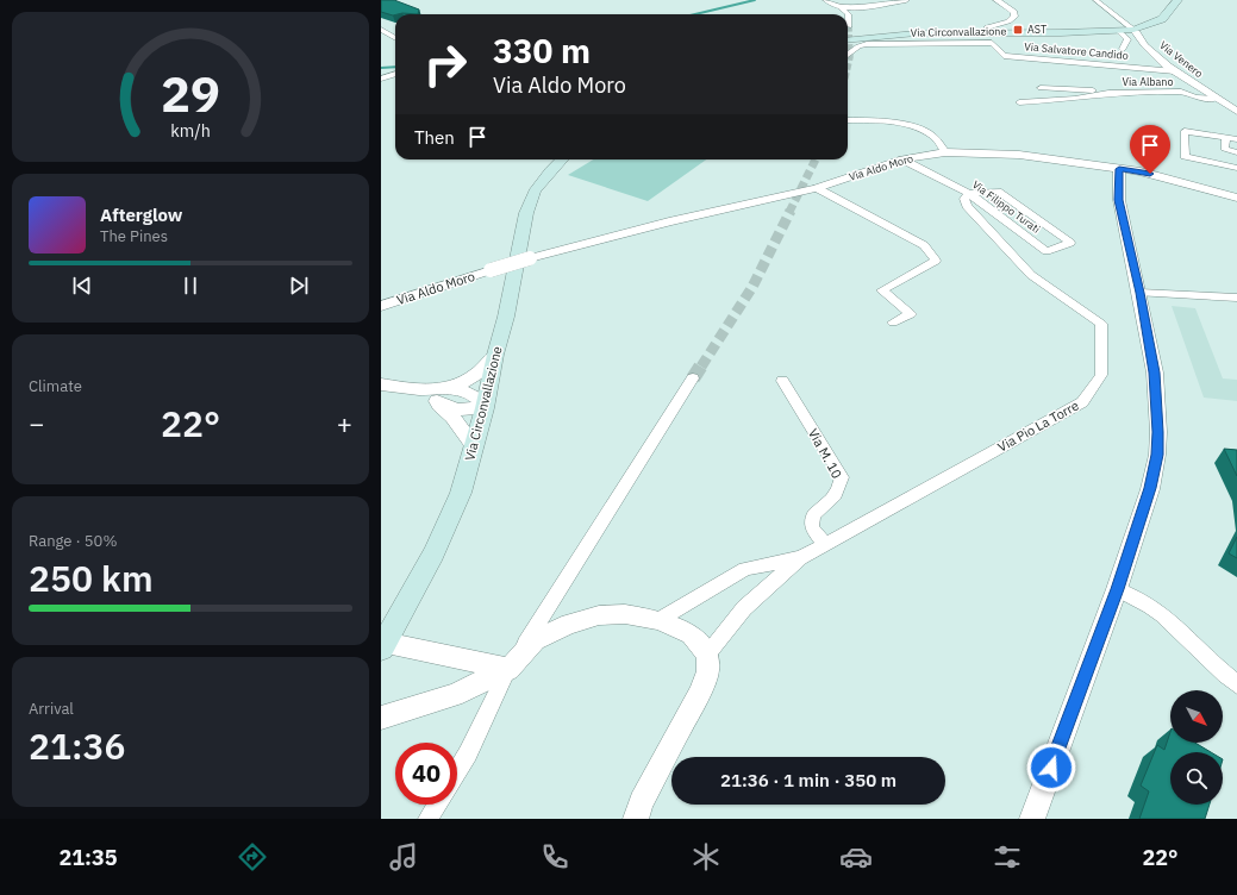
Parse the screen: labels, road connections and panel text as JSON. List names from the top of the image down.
{
  "streets": {
    "main road": ["Via Circonvallazione"],
    "street": [
      "Via Salvatore Candido",
      "Via Venero",
      "Via Albano",
      "Via Aldo Moro",
      "Via Filippo Turati",
      "Via Pio La Torre",
      "Via M. 10"
    ]
  },
  "crossings": [
    ["Via Circonvallazione", "Via Salvatore Candido"],
    ["Via Circonvallazione", "Via Venero"],
    ["Via Salvatore Candido", "Via Venero"],
    ["Via Venero", "Via Albano"],
    ["Via Aldo Moro", "Via Filippo Turati"],
    ["Via Filippo Turati", "Via Pio La Torre"],
    ["Via Pio La Torre", "Via M. 10"]
  ],
  "places": {
    "transit": ["AST"]
  },
  "north": "bottom right",
  "page": {
    "turn": ["330 m", "Via Aldo Moro"],
    "then": "Then",
    "song": ["Afterglow", "The Pines"],
    "tile": [
      "Climate",
      ["Range · 50%", "250 km"],
      ["Arrival", "21:36"]
    ],
    "heat": ["−", "22°", "+"],
    "limit": "40",
    "trip": "21:36 · 1 min · 350 m",
    "tabs": ["21:35", "22°"],
    "gauge": ["29", "km/h"]
  }
}
